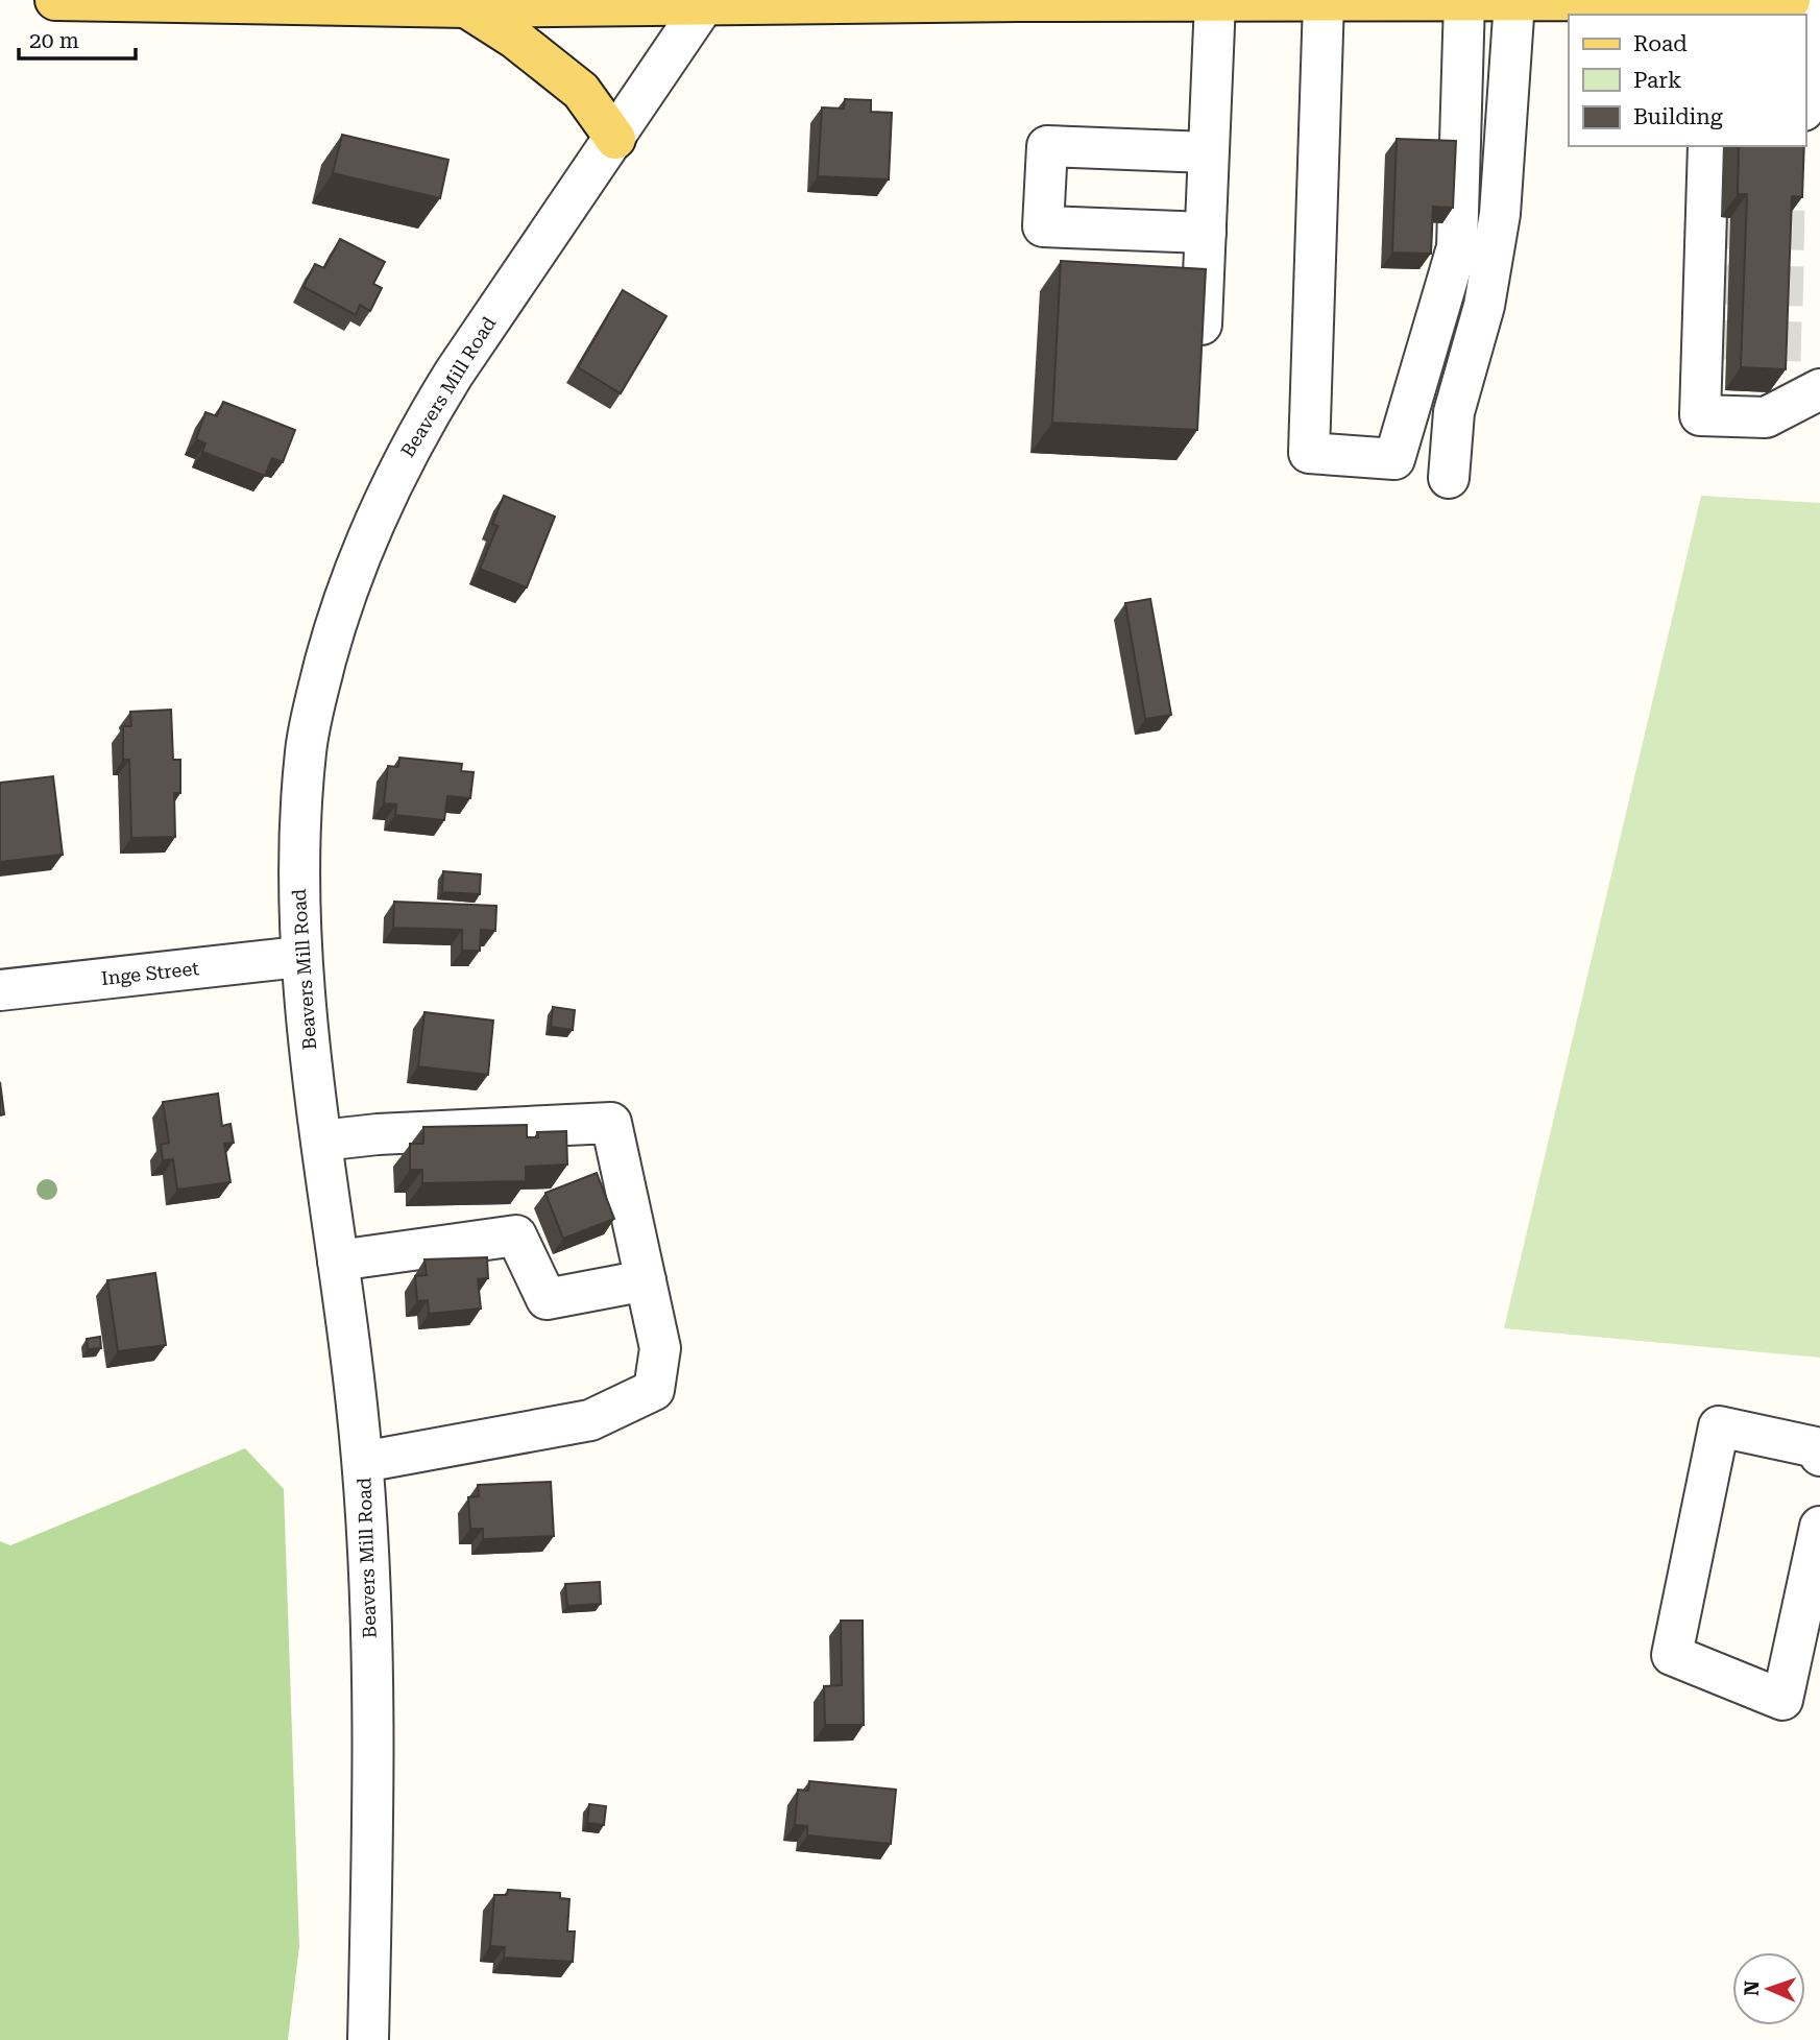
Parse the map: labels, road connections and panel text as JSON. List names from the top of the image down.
{
  "streets": {
    "street": ["Beavers Mill Road", "Inge Street"]
  },
  "crossings": [
    ["Beavers Mill Road", "Inge Street"]
  ],
  "legend": ["Road", "Park", "Building"],
  "scale_bar": "20 m",
  "north": "left"
}
